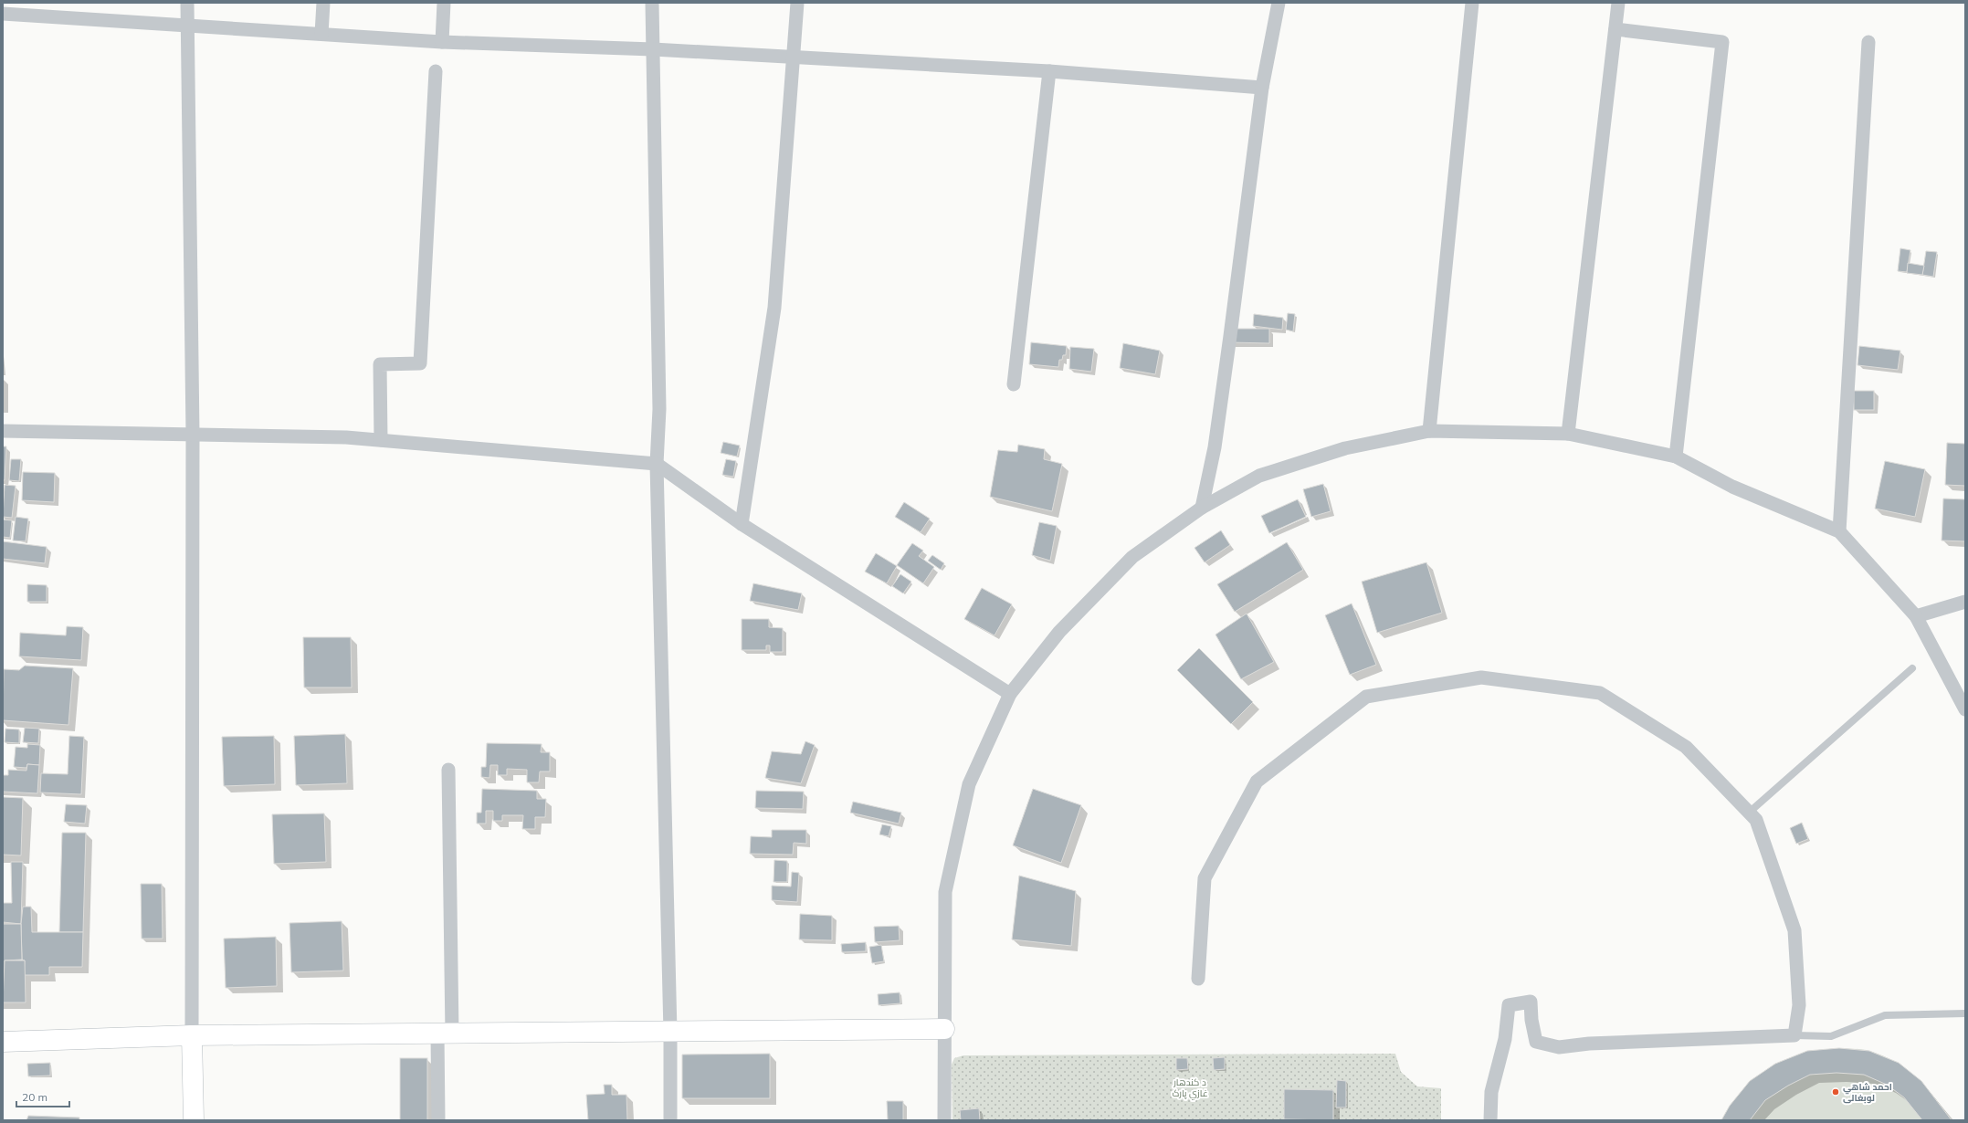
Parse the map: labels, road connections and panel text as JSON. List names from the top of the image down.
{
  "parks": ["د کندهار غازي پارک"],
  "places": ["احمد شاهي لوبغالی"],
  "scale_bar": "20 m"
}
